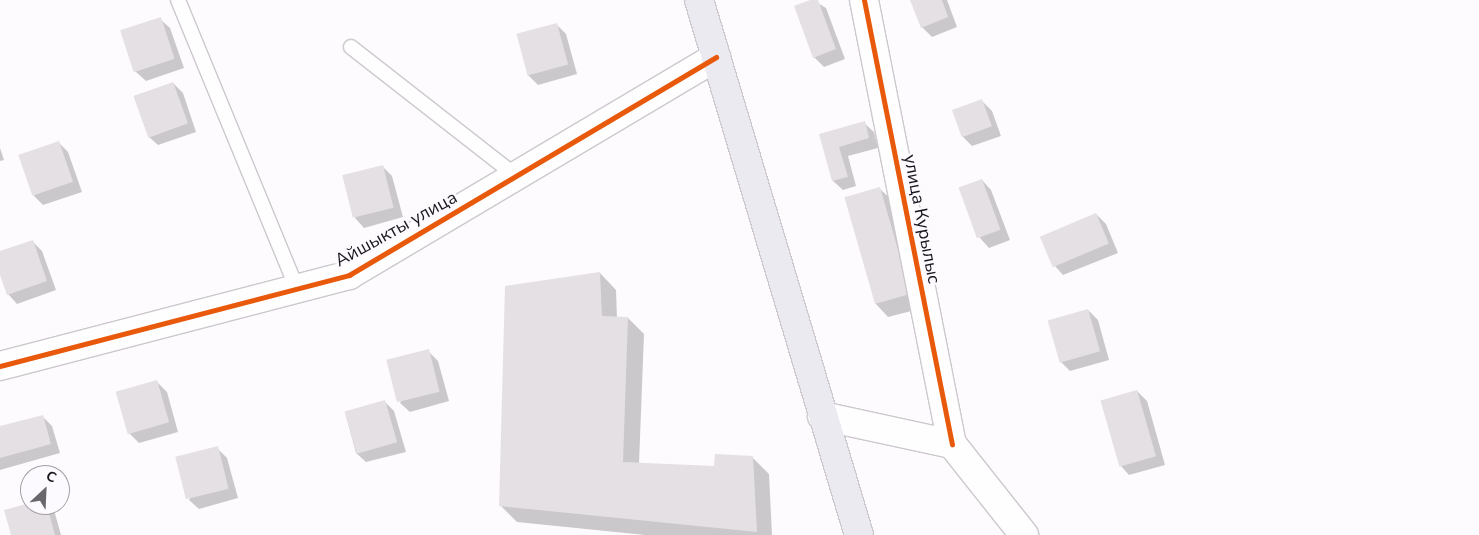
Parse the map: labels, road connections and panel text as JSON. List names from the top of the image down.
{
  "streets": {
    "street": ["улица Курылыс", "Айшыкты улица"]
  },
  "north": "top right"
}
